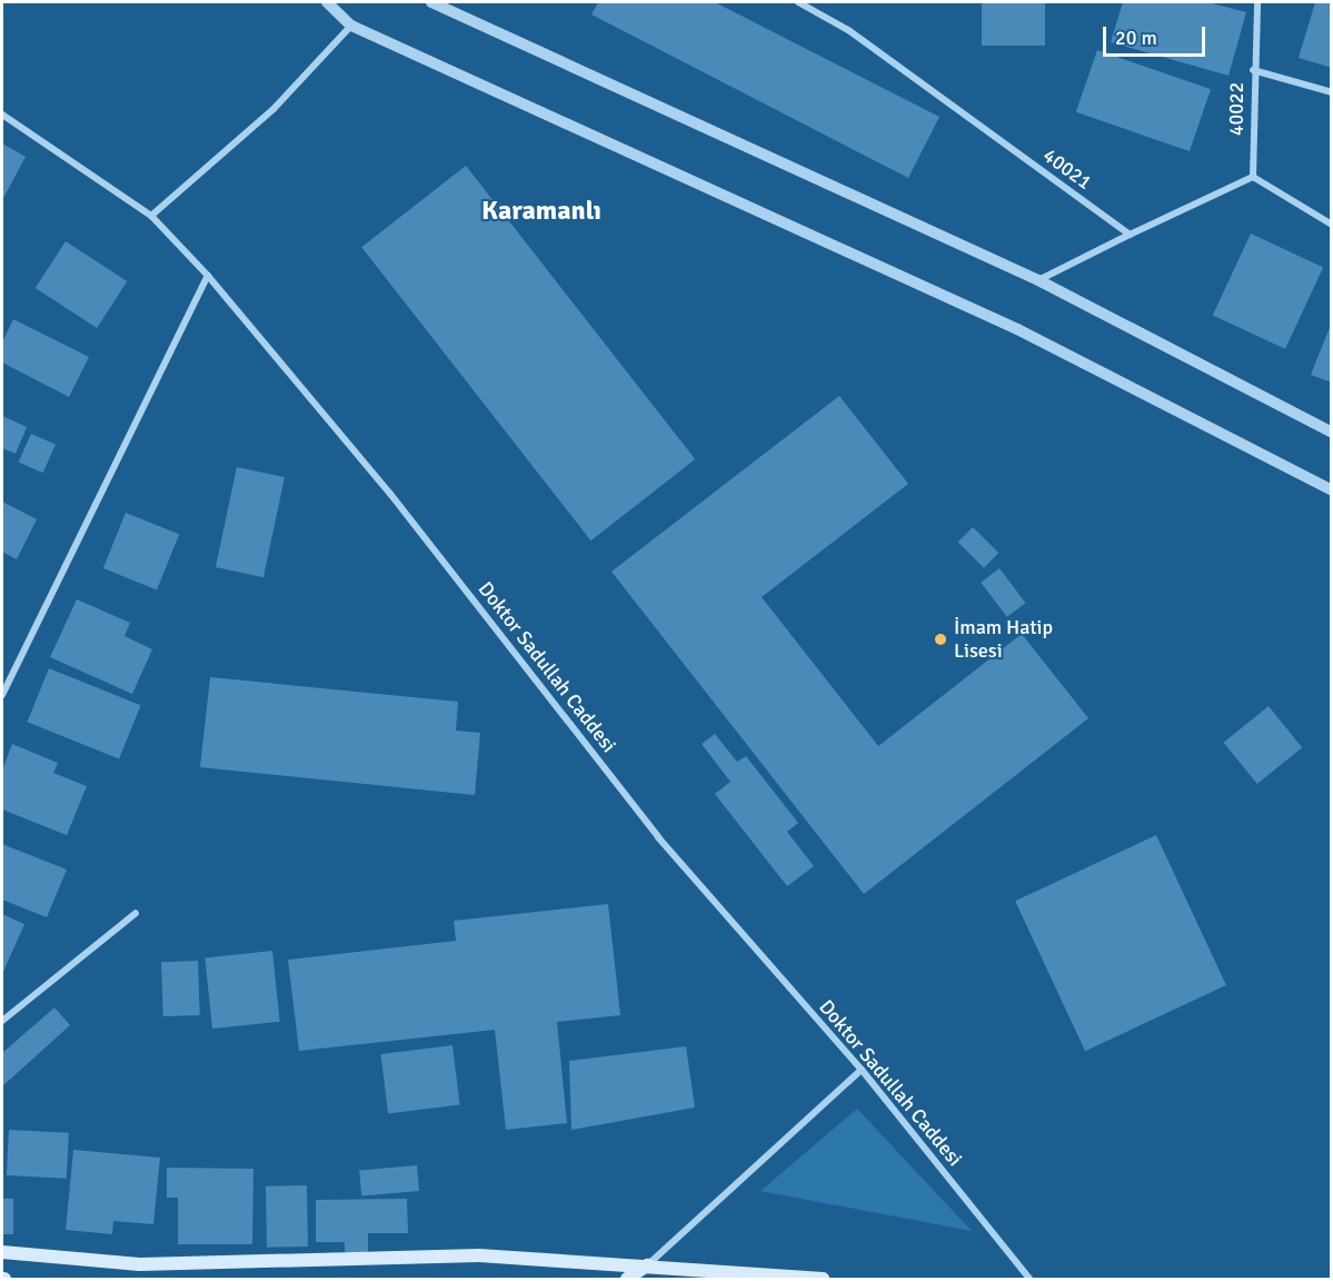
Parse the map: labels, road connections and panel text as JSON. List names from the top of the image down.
{
  "streets": {
    "street": ["40022", "40021", "Doktor Sadullah Caddesi"]
  },
  "districts": ["Karamanlı"],
  "places": ["İmam Hatip Lisesi"],
  "scale_bar": "20 m"
}
